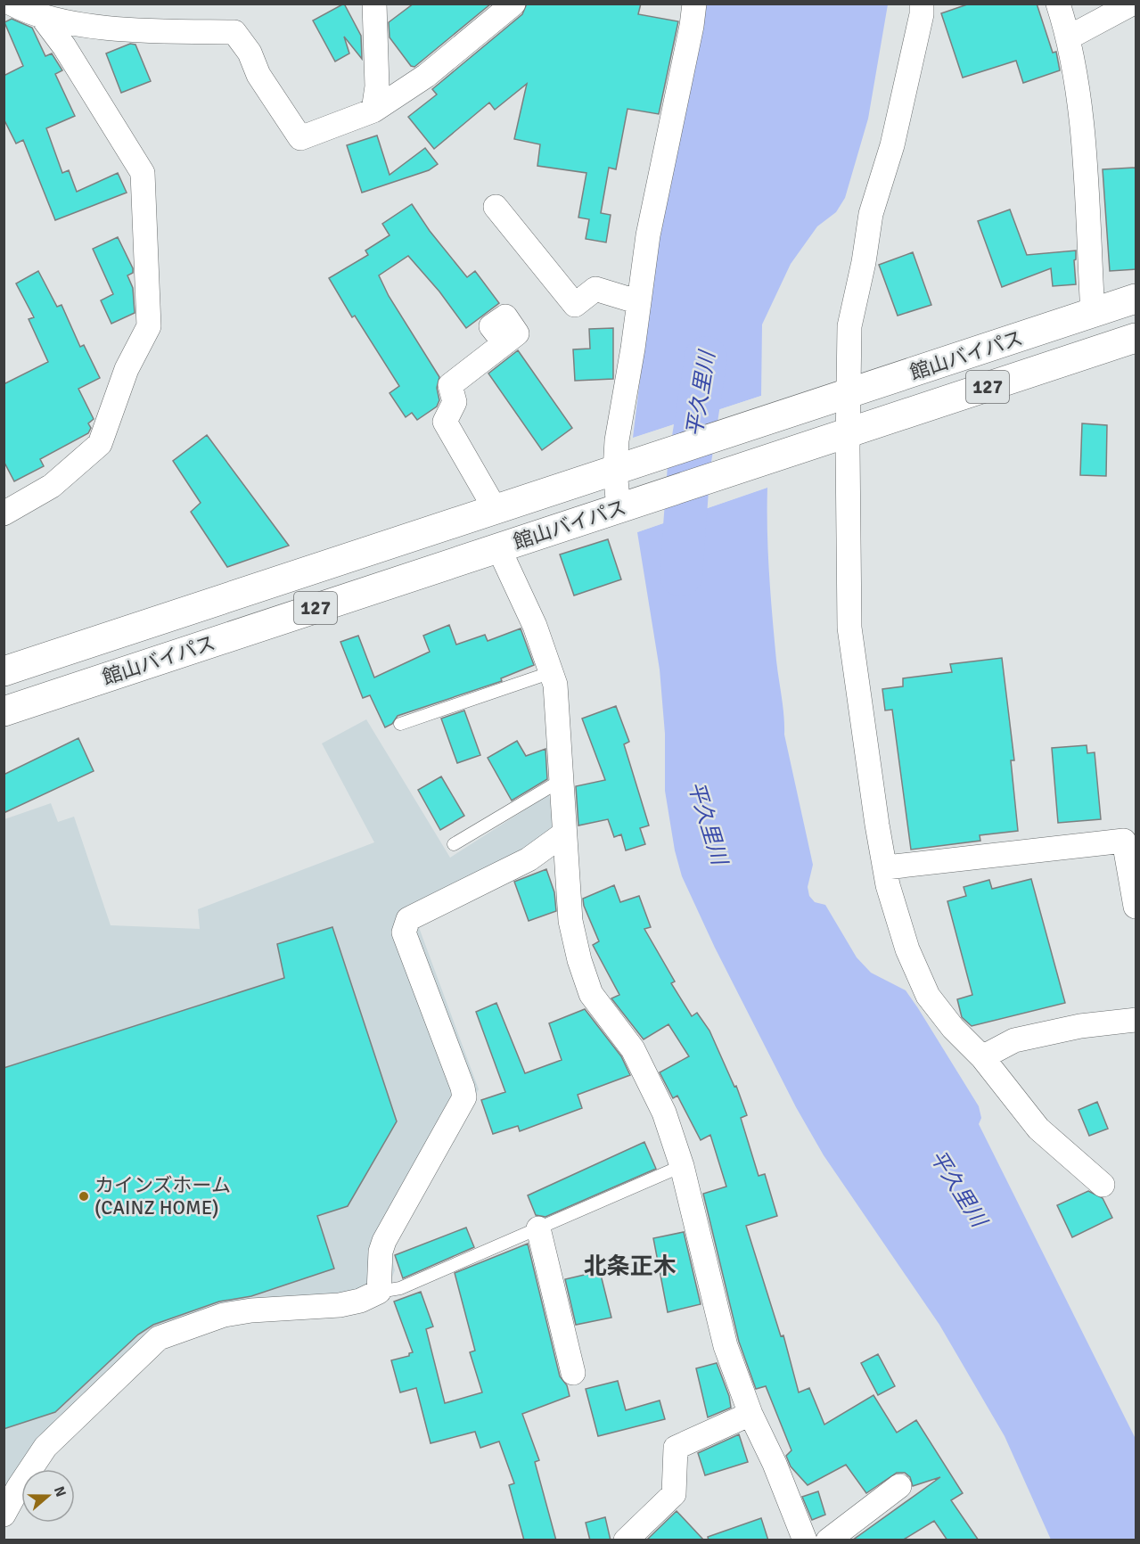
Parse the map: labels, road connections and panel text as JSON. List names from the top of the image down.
{
  "streets": {
    "highway": ["館山バイパス", "127"]
  },
  "districts": ["北条正木"],
  "water": ["平久里川"],
  "places": ["カインズホーム (CAINZ HOME)"],
  "north": "right"
}
